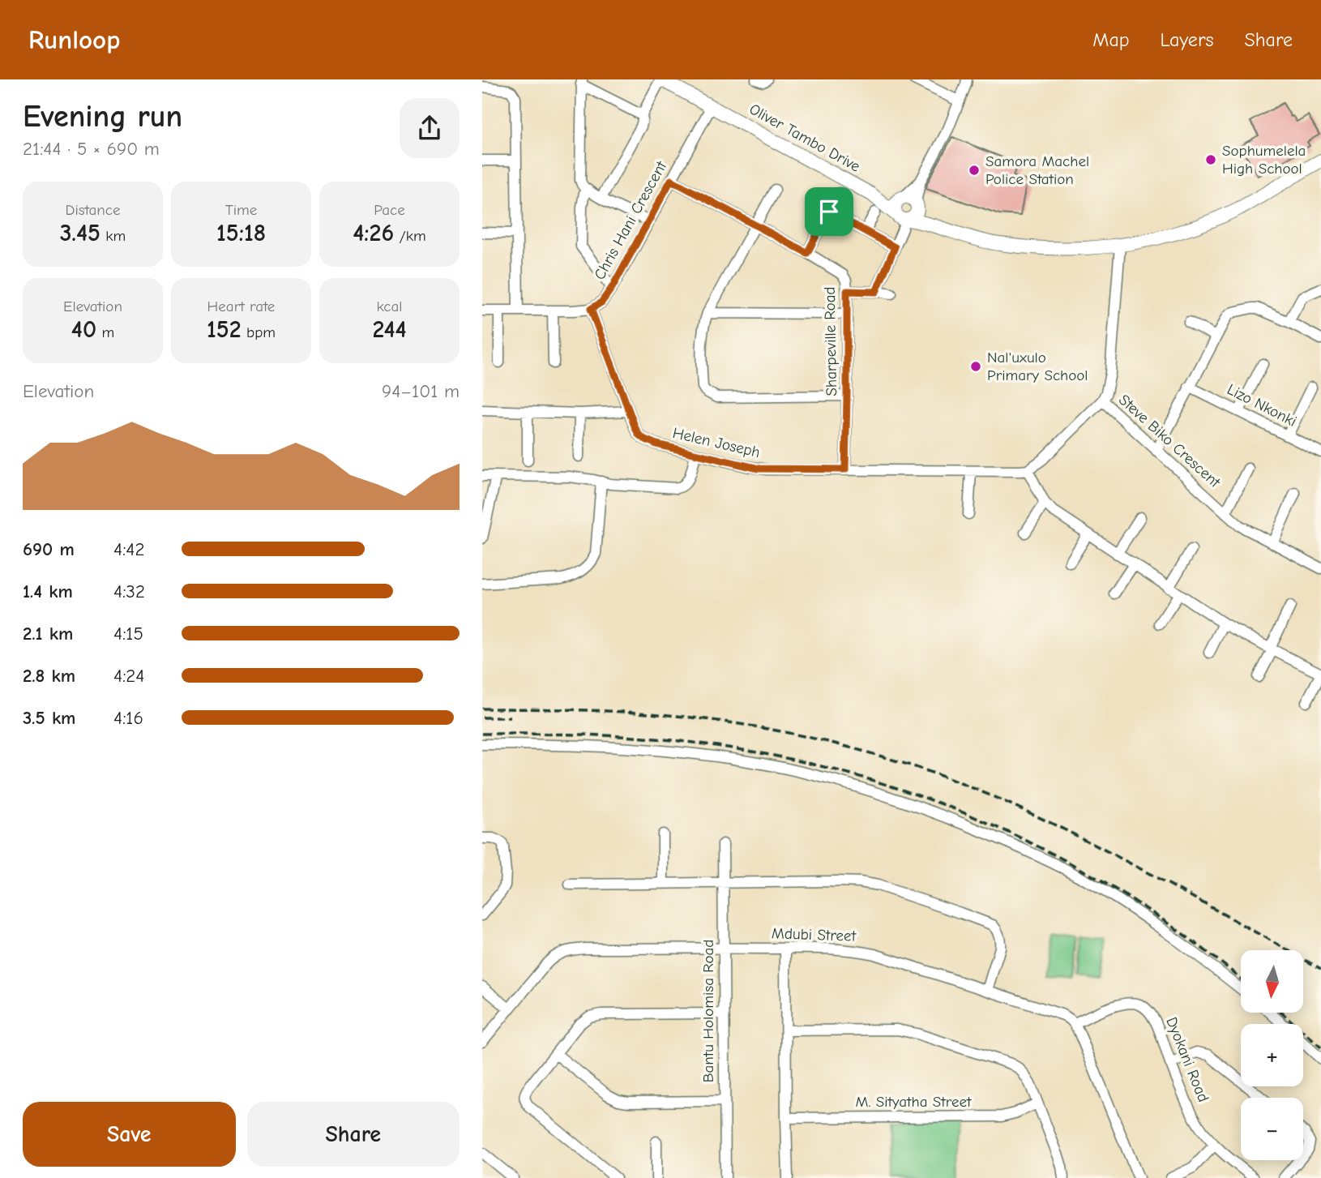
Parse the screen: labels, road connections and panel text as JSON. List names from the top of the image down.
{
  "streets": {
    "street": [
      "Oliver Tambo Drive",
      "Chris Hani Crescent",
      "Sharpeville Road",
      "Lizo Nkonki",
      "Steve Biko Crescent",
      "Helen Joseph",
      "Mdubi Street",
      "Bantu Holomisa Road",
      "Dyokani Road",
      "M. Sityatha Street"
    ]
  },
  "crossings": [
    ["Oliver Tambo Drive", "Chris Hani Crescent"],
    ["Chris Hani Crescent", "Sharpeville Road"],
    ["Chris Hani Crescent", "Helen Joseph"],
    ["Sharpeville Road", "Helen Joseph"],
    ["Mdubi Street", "Bantu Holomisa Road"],
    ["Mdubi Street", "Dyokani Road"]
  ],
  "places": ["Sophumelela High School", "Samora Machel Police Station", "Nal'uxulo Primary School"],
  "north": "bottom",
  "page": {
    "header": "Runloop",
    "nav": ["Map", "Layers", "Share"],
    "heading": ["Evening run", "21:44 · 5 × 690 m"],
    "stats": [
      ["Distance", "3.45 km"],
      ["Time", "15:18"],
      ["Pace", "4:26 /km"],
      ["Elevation", "40 m"],
      ["Heart rate", "152 bpm"],
      ["kcal", "244"]
    ],
    "chart": ["Elevation", "94–101 m"],
    "list": [
      {
        "name": "690 m",
        "note": "4:42"
      },
      {
        "name": "1.4 km",
        "note": "4:32"
      },
      {
        "name": "2.1 km",
        "note": "4:15"
      },
      {
        "name": "2.8 km",
        "note": "4:24"
      },
      {
        "name": "3.5 km",
        "note": "4:16"
      }
    ],
    "map_buttons": ["+", "−"],
    "buttons": ["Save", "Share"]
  }
}
